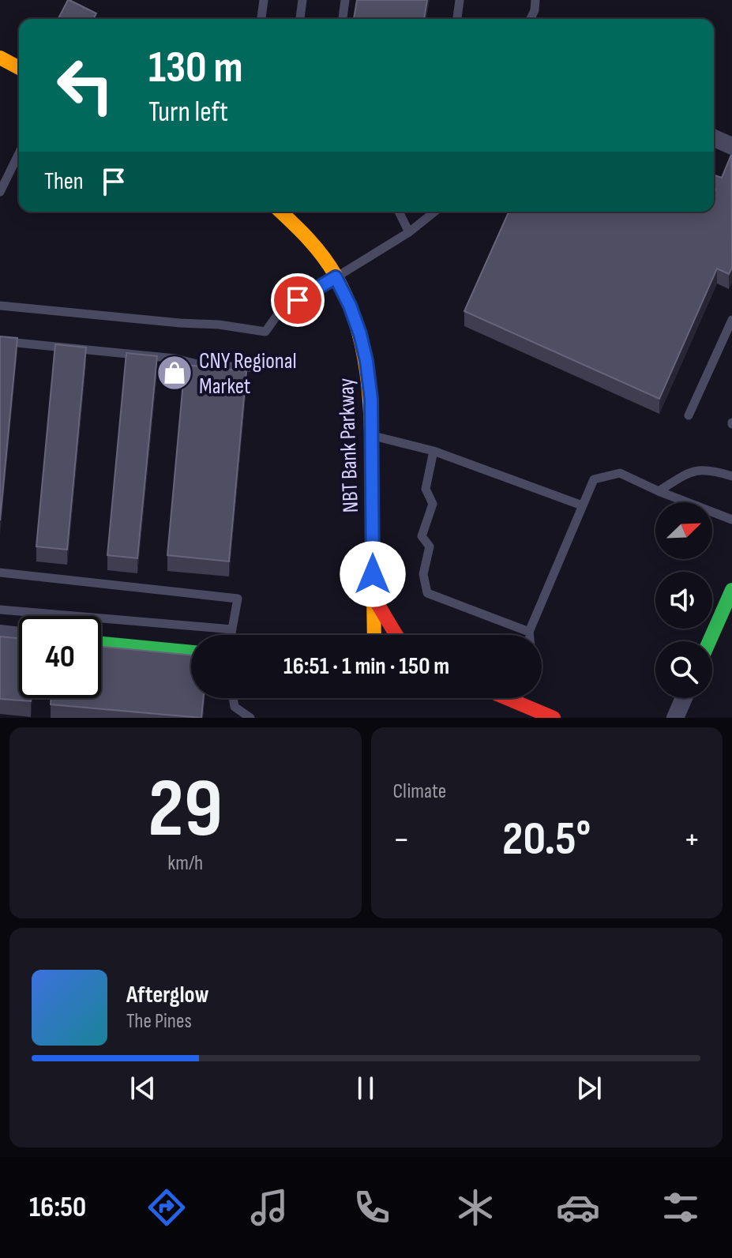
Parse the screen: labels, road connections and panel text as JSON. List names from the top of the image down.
{
  "streets": {
    "street": ["NBT Bank Parkway"]
  },
  "places": {
    "shop": ["CNY Regional Market"]
  },
  "north": "top right",
  "page": {
    "turn": ["130 m", "Turn left"],
    "then": "Then",
    "limit": "40",
    "trip": "16:51 · 1 min · 150 m",
    "tile": [
      ["29", "km/h"],
      "Climate"
    ],
    "heat": ["−", "20.5°", "+"],
    "song": ["Afterglow", "The Pines"],
    "tabs": "16:50"
  }
}
